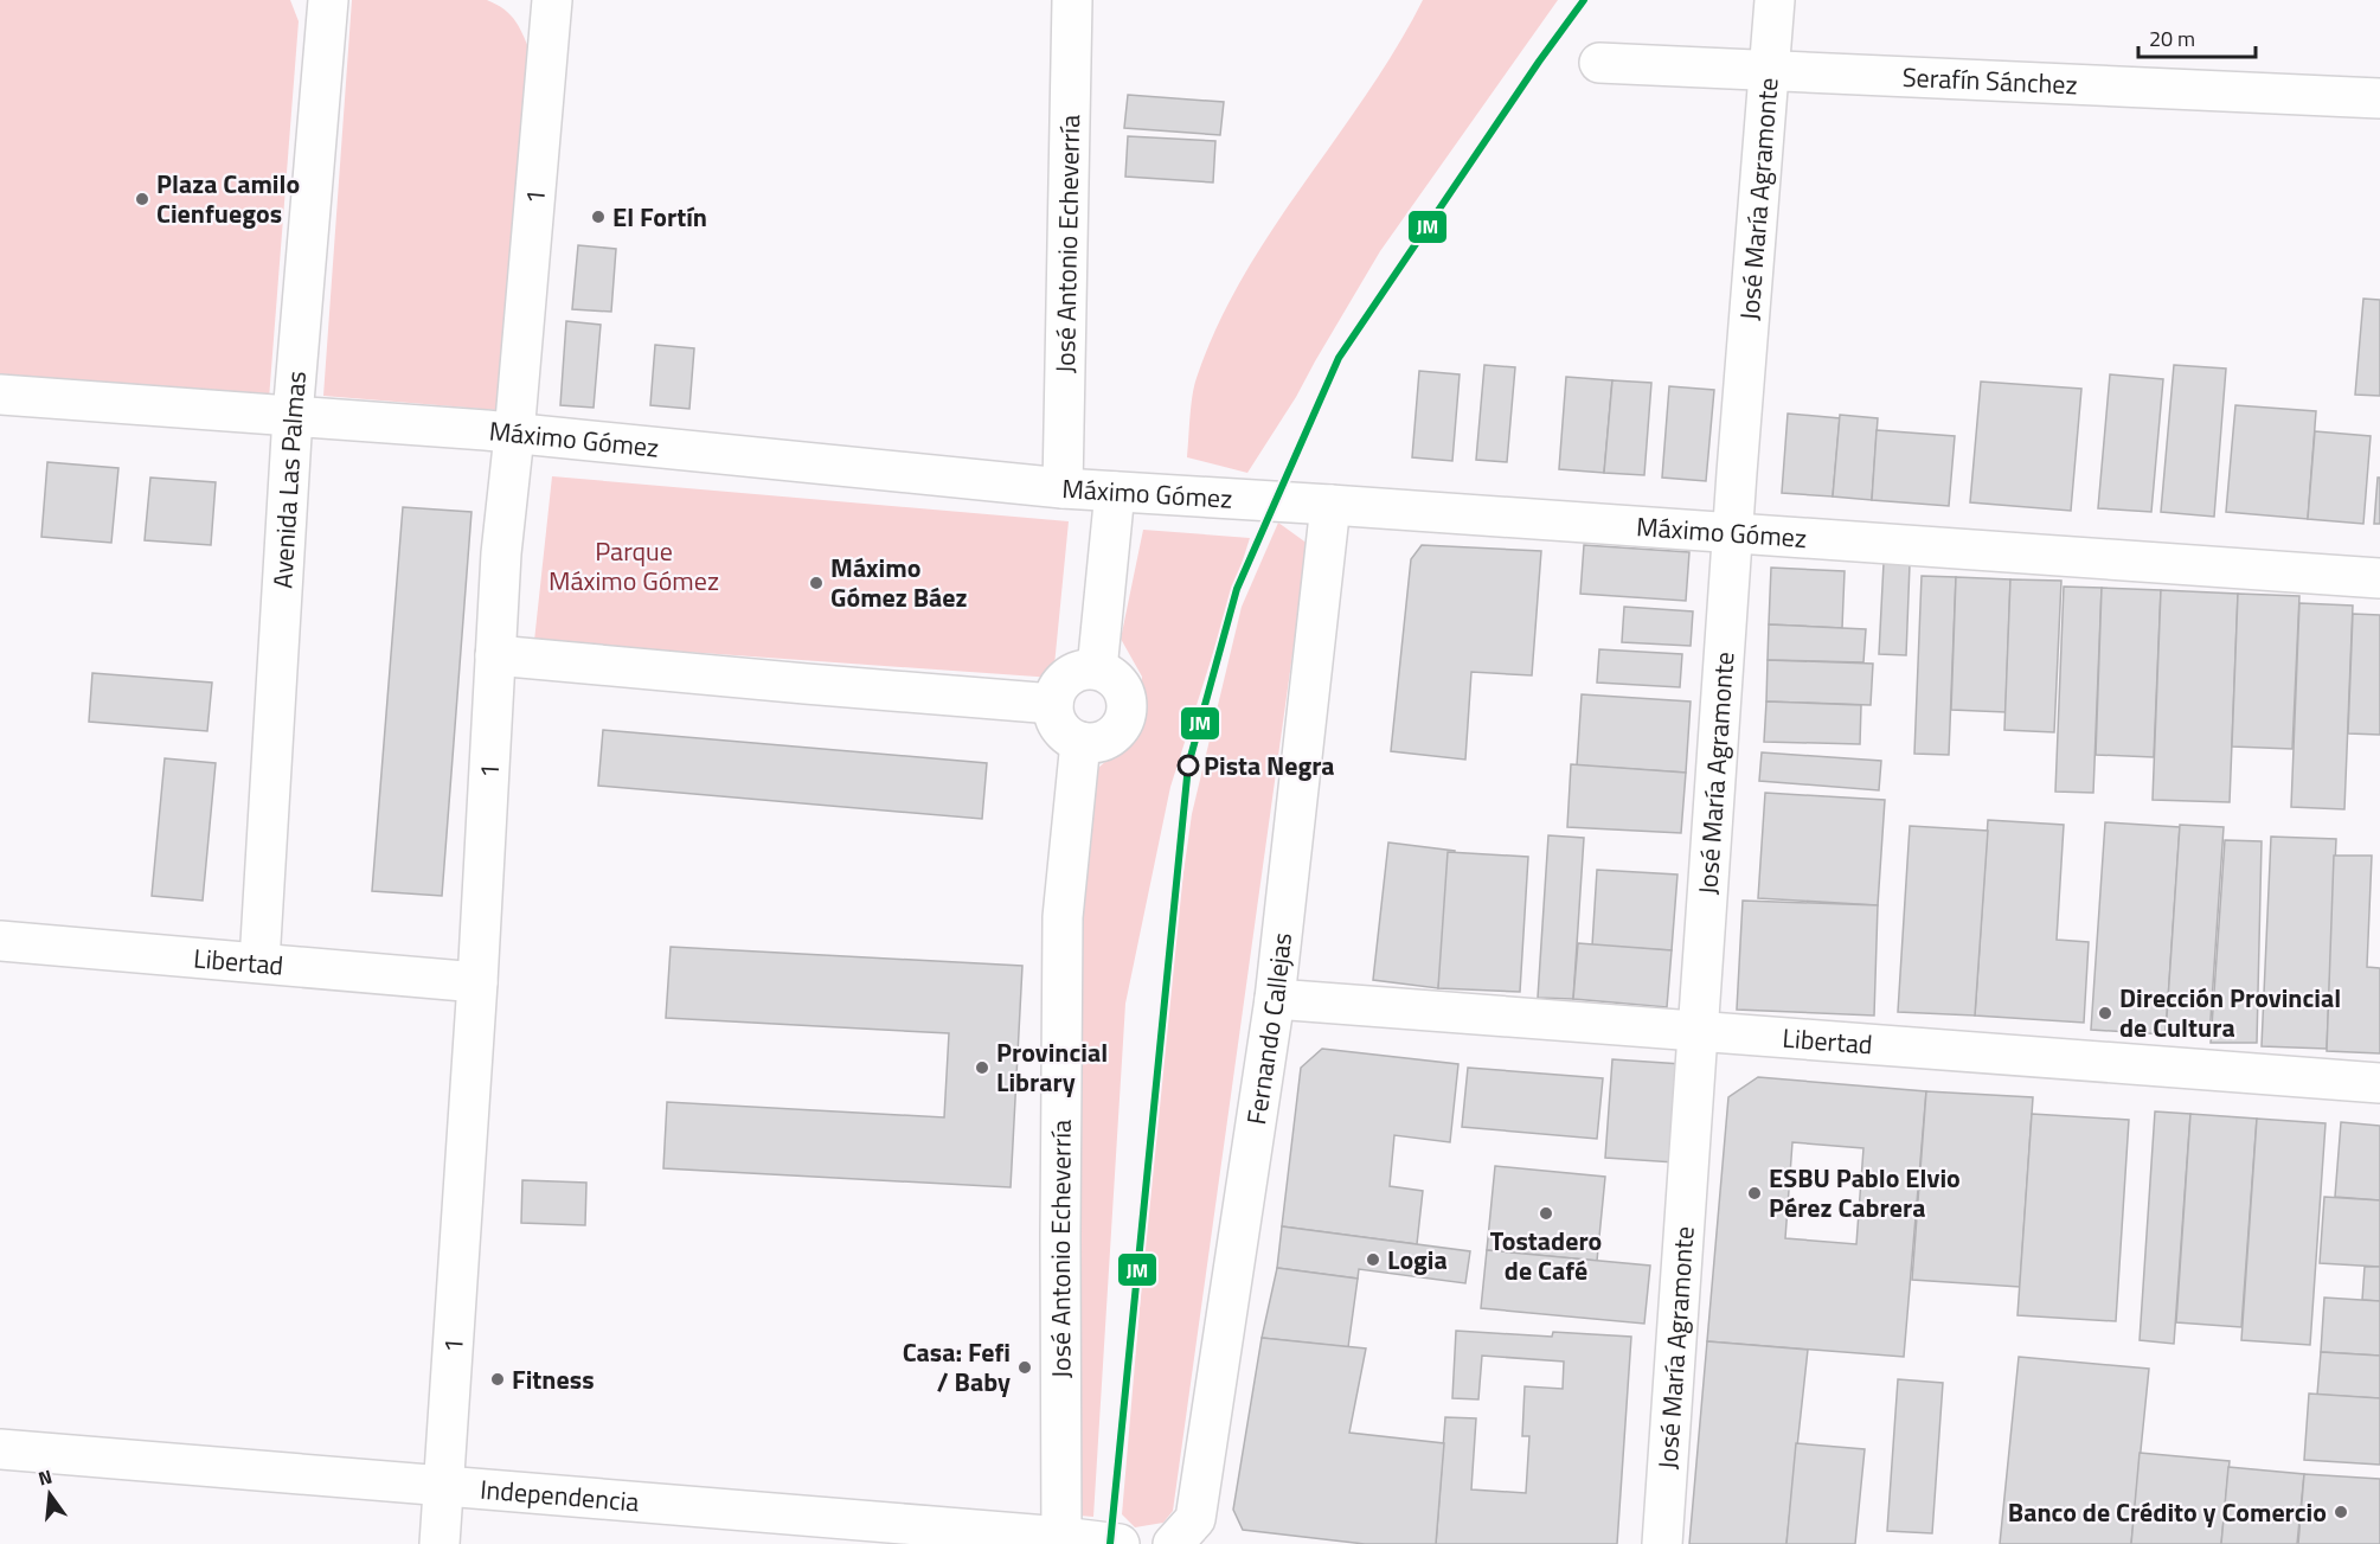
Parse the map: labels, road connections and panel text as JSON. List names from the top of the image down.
{
  "streets": {
    "street": [
      "Serafín Sánchez",
      "1",
      "José María Agramonte",
      "José Antonio Echeverría",
      "Máximo Gómez",
      "Avenida Las Palmas",
      "Libertad",
      "Fernando Callejas",
      "Independencia"
    ]
  },
  "crossings": [
    ["Serafín Sánchez", "José María Agramonte"],
    ["1", "Máximo Gómez"],
    ["1", "Libertad"],
    ["1", "Independencia"],
    ["José María Agramonte", "Máximo Gómez"],
    ["José María Agramonte", "Libertad"],
    ["José Antonio Echeverría", "Máximo Gómez"],
    ["José Antonio Echeverría", "Independencia"],
    ["Máximo Gómez", "Avenida Las Palmas"],
    ["Máximo Gómez", "Fernando Callejas"],
    ["Avenida Las Palmas", "Libertad"],
    ["Libertad", "Fernando Callejas"]
  ],
  "parks": ["Parque Máximo Gómez"],
  "places": [
    "Plaza Camilo Cienfuegos",
    "El Fortín",
    "Máximo Gómez Báez",
    "Pista Negra",
    "Dirección Provincial de Cultura",
    "Provincial Library",
    "ESBU Pablo Elvio Pérez Cabrera",
    "Tostadero de Café",
    "Logia",
    "Casa: Fefi / Baby",
    "Fitness",
    "Banco de Crédito y Comercio"
  ],
  "lines": ["transit line JM"],
  "scale_bar": "20 m",
  "north": "top"
}
